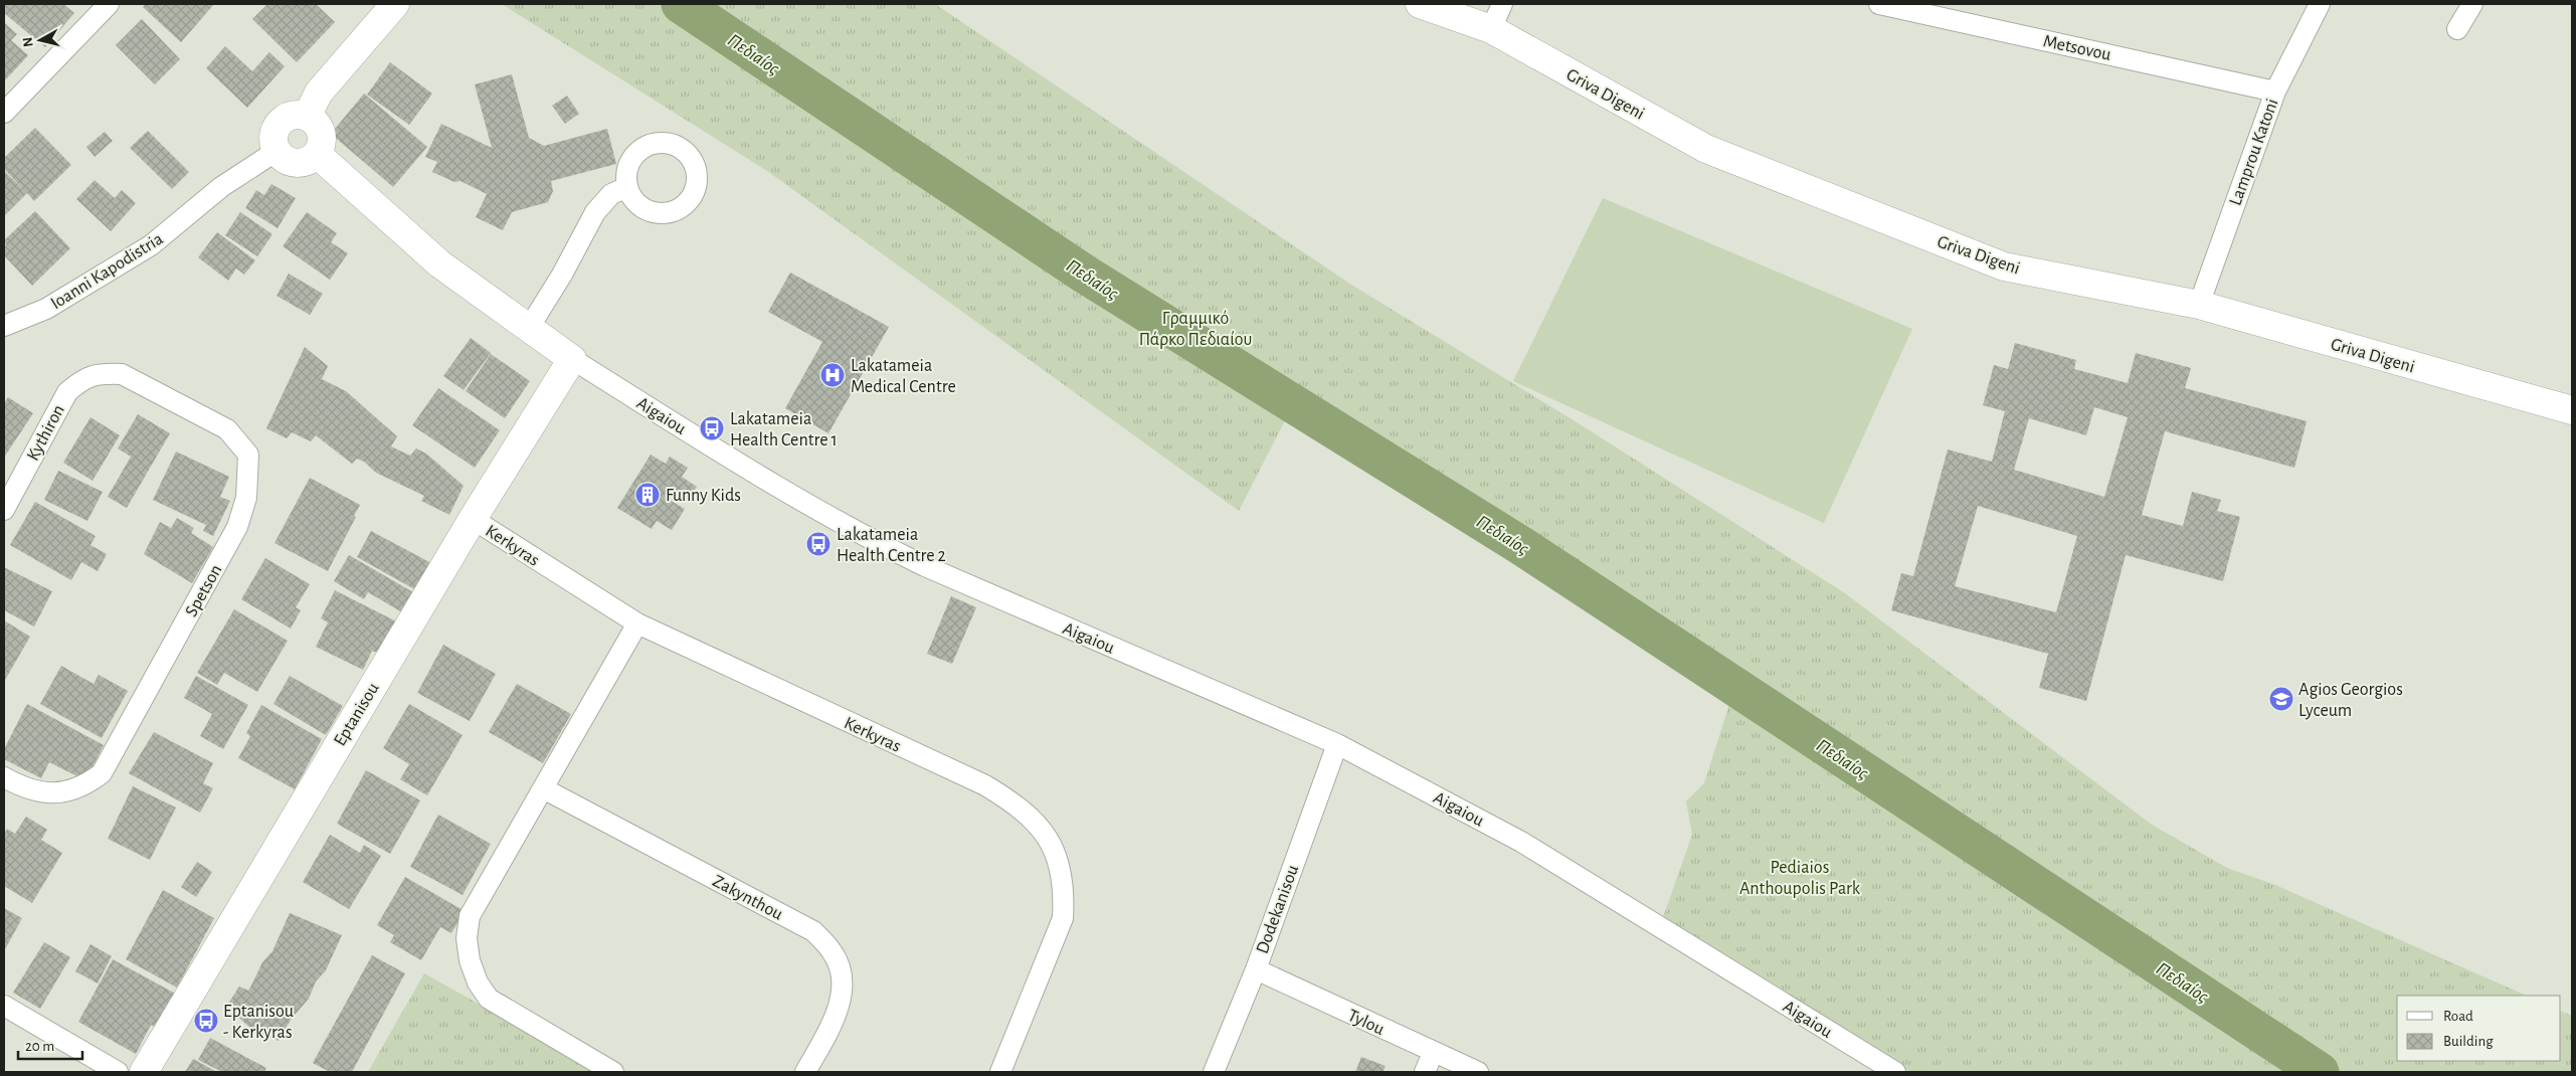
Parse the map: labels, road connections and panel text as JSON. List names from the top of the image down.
{
  "streets": {
    "street": [
      "Metsovou",
      "Griva Digeni",
      "Lamprou Katoni",
      "Ioanni Kapodistria",
      "Aigaiou",
      "Kythiron",
      "Kerkyras",
      "Spetson",
      "Eptanisou",
      "Zakynthou",
      "Dodekanisou",
      "Tylou"
    ]
  },
  "crossings": [
    ["Metsovou", "Lamprou Katoni"],
    ["Griva Digeni", "Lamprou Katoni"],
    ["Ioanni Kapodistria", "Aigaiou"],
    ["Aigaiou", "Eptanisou"],
    ["Aigaiou", "Dodekanisou"],
    ["Kythiron", "Spetson"],
    ["Kerkyras", "Eptanisou"],
    ["Dodekanisou", "Tylou"]
  ],
  "water": ["Πεδιαίος"],
  "parks": ["Γραμμικό Πάρκο Πεδιαίου", "Pediaios Anthoupolis Park"],
  "places": {
    "hospital": ["Lakatameia Medical Centre"],
    "bus stop": ["Lakatameia Health Centre 1", "Lakatameia Health Centre 2", "Eptanisou - Kerkyras"],
    "building": ["Funny Kids"],
    "school or university": ["Agios Georgios Lyceum"]
  },
  "legend": ["Road", "Building"],
  "scale_bar": "20 m",
  "north": "left"
}
